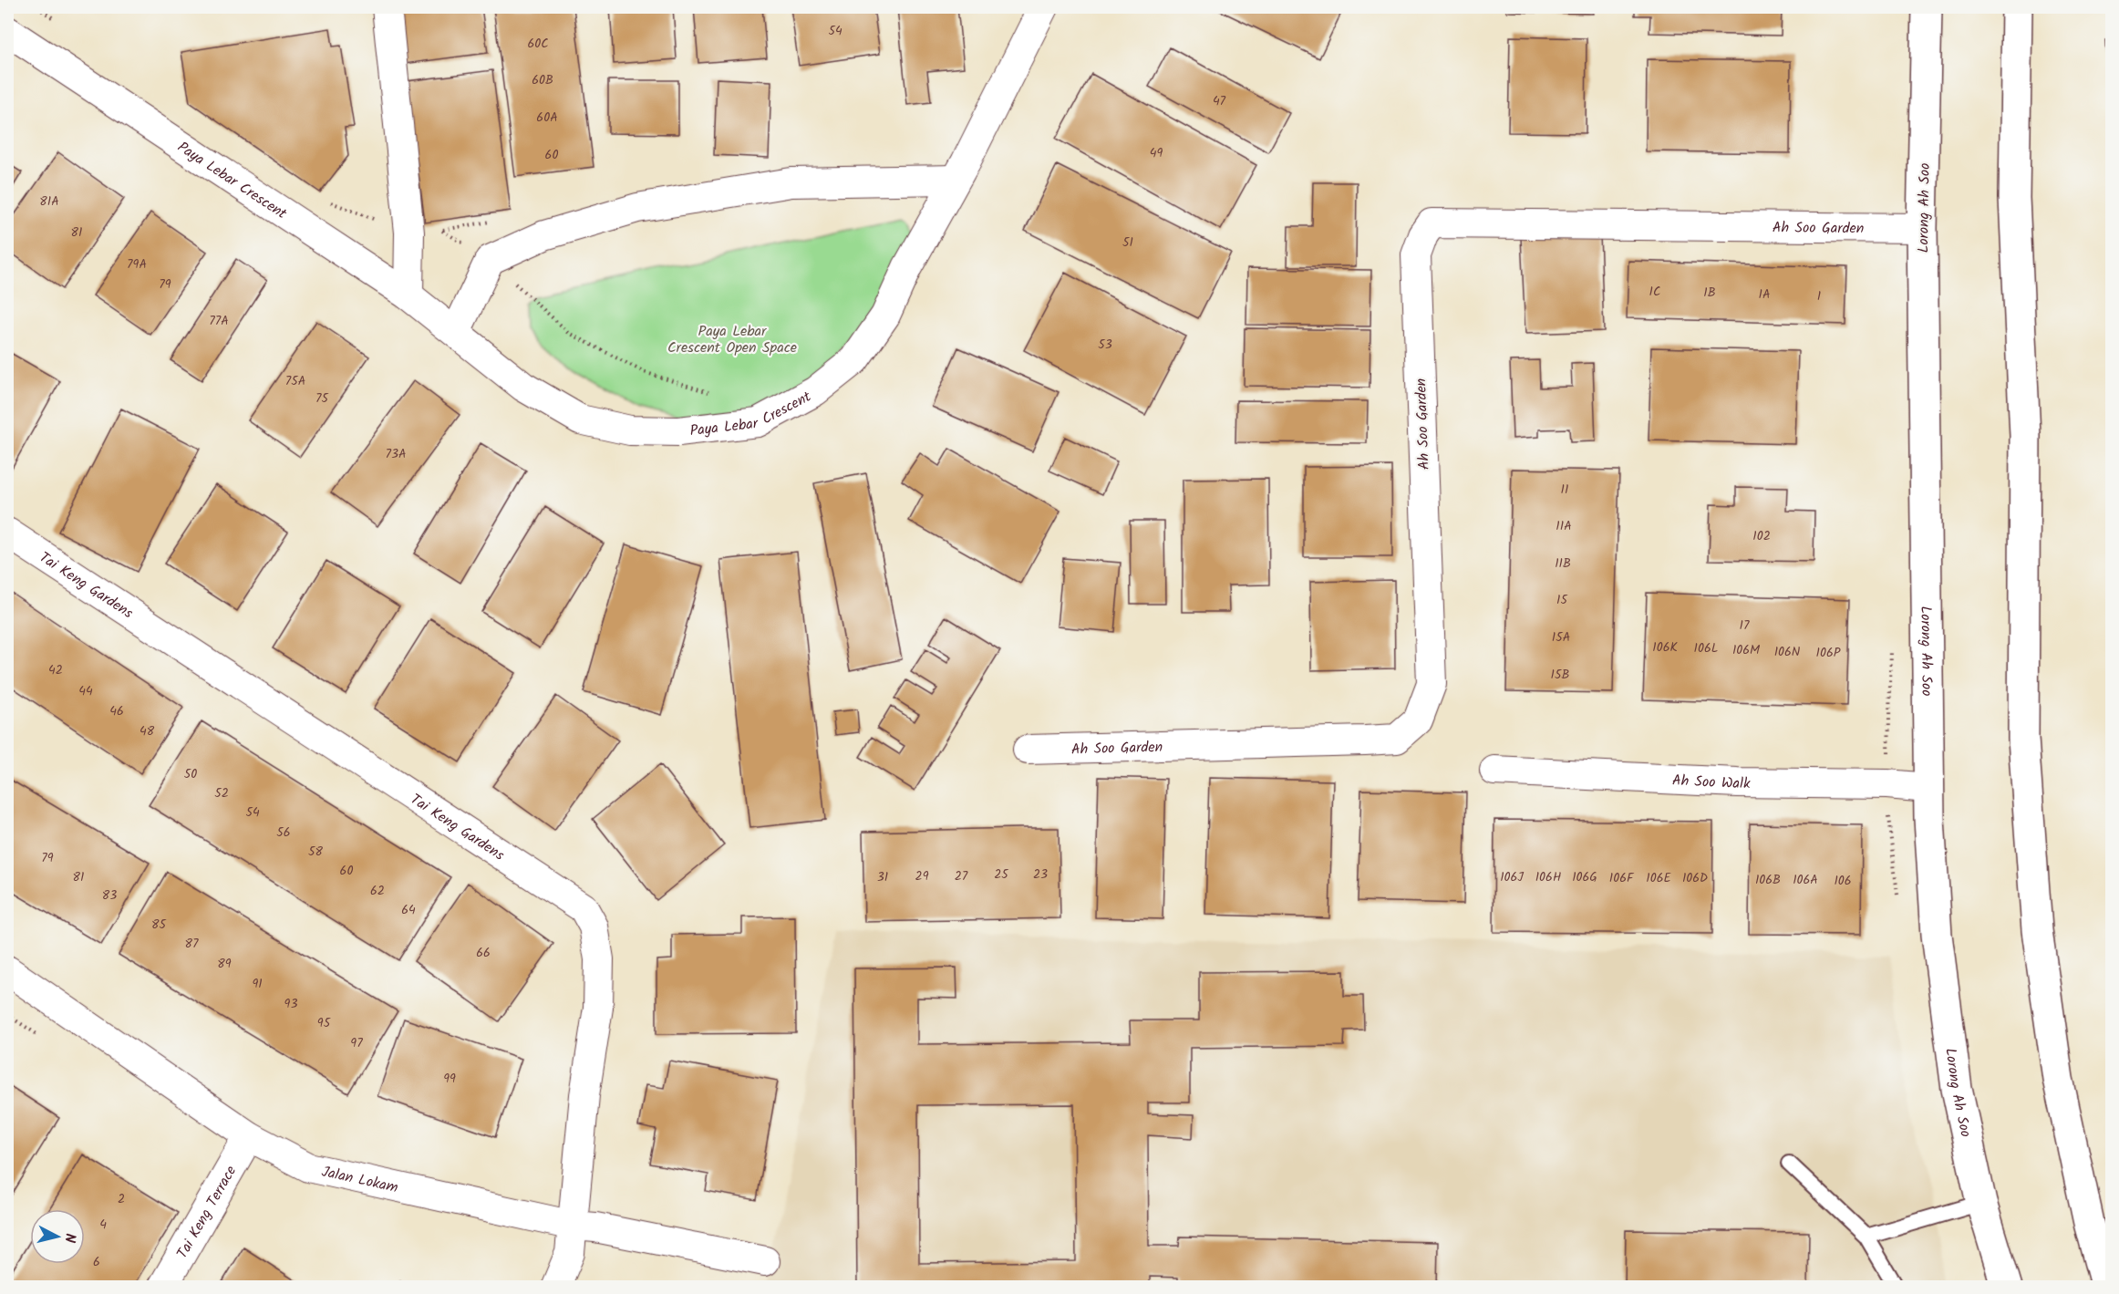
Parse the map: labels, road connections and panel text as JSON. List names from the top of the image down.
{
  "streets": {
    "main road": ["Lorong Ah Soo"],
    "street": [
      "Paya Lebar Crescent",
      "Ah Soo Garden",
      "Tai Keng Gardens",
      "Ah Soo Walk",
      "Jalan Lokam",
      "Tai Keng Terrace"
    ]
  },
  "crossings": [
    ["Lorong Ah Soo", "Ah Soo Garden"],
    ["Lorong Ah Soo", "Ah Soo Walk"],
    ["Tai Keng Gardens", "Jalan Lokam"],
    ["Jalan Lokam", "Tai Keng Terrace"]
  ],
  "parks": ["Paya Lebar Crescent Open Space"],
  "house_numbers": [
    "54",
    "60C",
    "60B",
    "47",
    "60A",
    "49",
    "60",
    "81A",
    "81",
    "51",
    "79A",
    "79",
    "1C",
    "1B",
    "1A",
    "1",
    "77A",
    "53",
    "75A",
    "75",
    "73A",
    "11",
    "11A",
    "102",
    "11B",
    "15",
    "17",
    "15A",
    "106K",
    "106L",
    "106M",
    "106N",
    "106P",
    "42",
    "15B",
    "44",
    "46",
    "48",
    "50",
    "52",
    "54",
    "56",
    "58",
    "79",
    "60",
    "25",
    "23",
    "29",
    "27",
    "81",
    "31",
    "106J",
    "106H",
    "106G",
    "106F",
    "106E",
    "106D",
    "106B",
    "106A",
    "106",
    "62",
    "83",
    "64",
    "85",
    "87",
    "66",
    "89",
    "91",
    "93",
    "95",
    "97",
    "99",
    "2",
    "4",
    "6"
  ],
  "north": "right"
}
